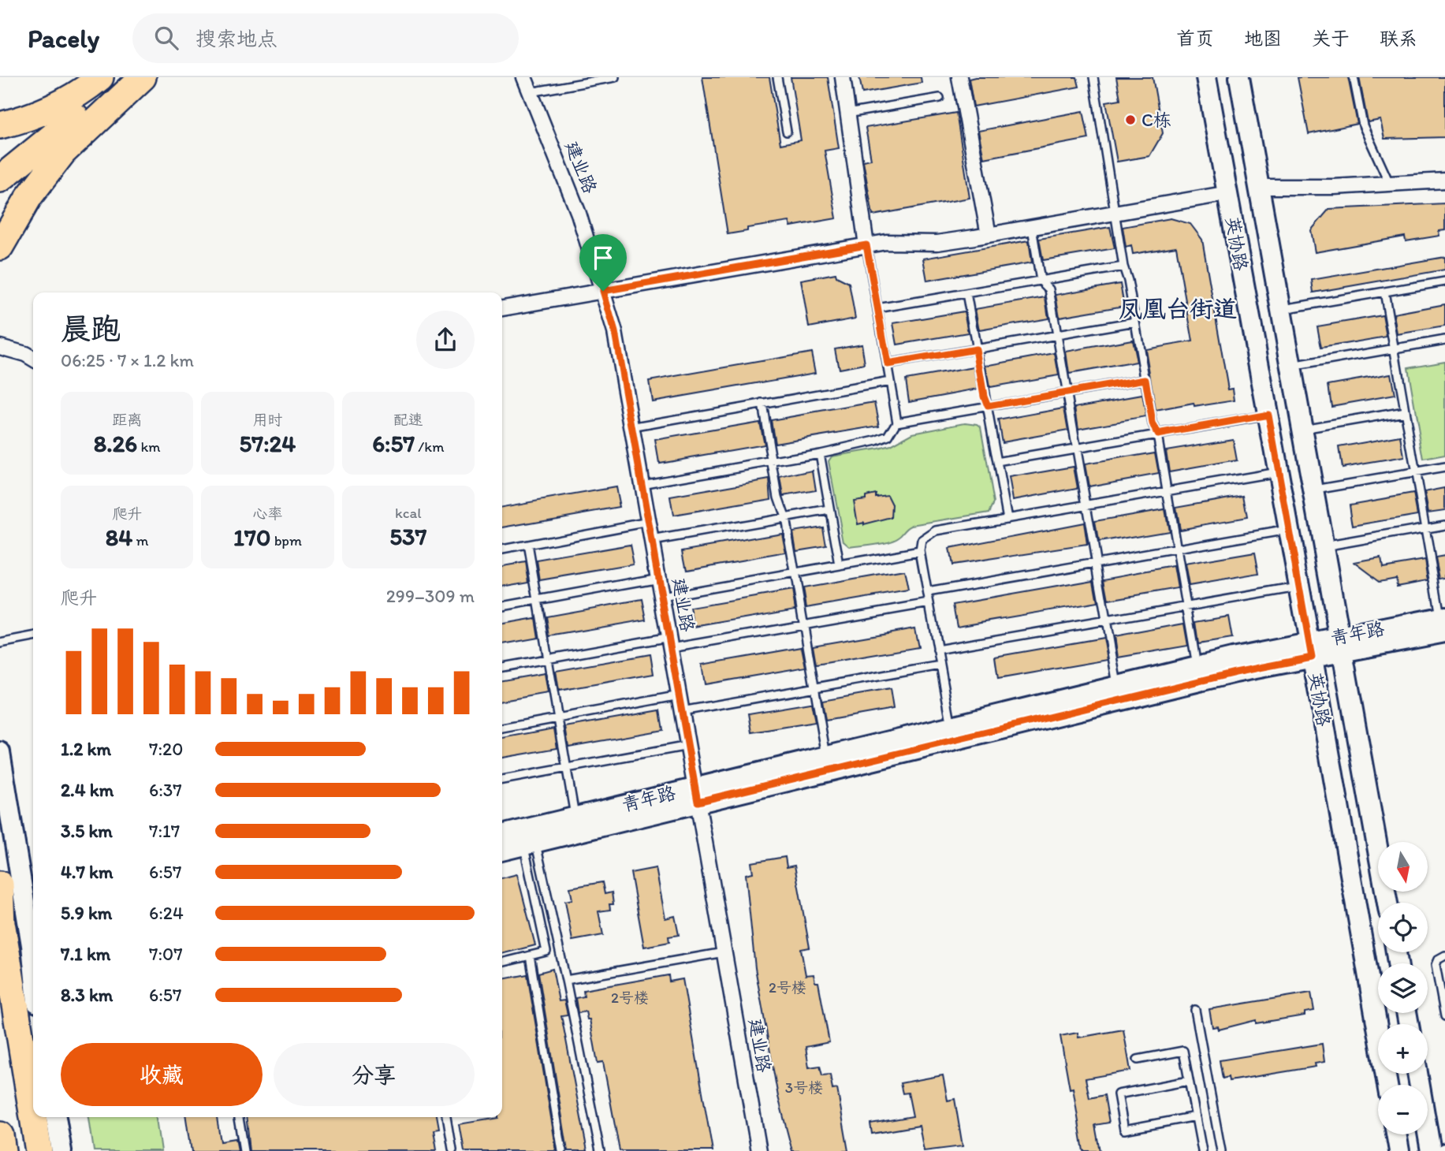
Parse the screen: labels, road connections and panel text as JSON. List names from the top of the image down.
{
  "streets": {
    "street": ["建业路", "英协路", "青年路"]
  },
  "crossings": [
    ["建业路", "青年路"],
    ["英协路", "青年路"]
  ],
  "districts": ["凤凰台街道"],
  "places": ["C栋"],
  "house_numbers": ["2号楼", "2号楼", "3号楼"],
  "north": "bottom",
  "page": {
    "header": "Pacely",
    "search": "搜索地点",
    "nav": [
      "首页",
      "地图",
      "关于",
      "联系"
    ],
    "heading": ["晨跑", "06:25 · 7 × 1.2 km"],
    "stats": [
      ["距离", "8.26 km"],
      ["用时", "57:24"],
      ["配速", "6:57 /km"],
      ["爬升", "84 m"],
      ["心率", "170 bpm"],
      ["kcal", "537"]
    ],
    "chart": ["爬升", "299–309 m"],
    "list": [
      {
        "name": "1.2 km",
        "note": "7:20"
      },
      {
        "name": "2.4 km",
        "note": "6:37"
      },
      {
        "name": "3.5 km",
        "note": "7:17"
      },
      {
        "name": "4.7 km",
        "note": "6:57"
      },
      {
        "name": "5.9 km",
        "note": "6:24"
      },
      {
        "name": "7.1 km",
        "note": "7:07"
      },
      {
        "name": "8.3 km",
        "note": "6:57"
      }
    ],
    "map_buttons": ["+", "−"],
    "buttons": ["收藏", "分享"]
  }
}
